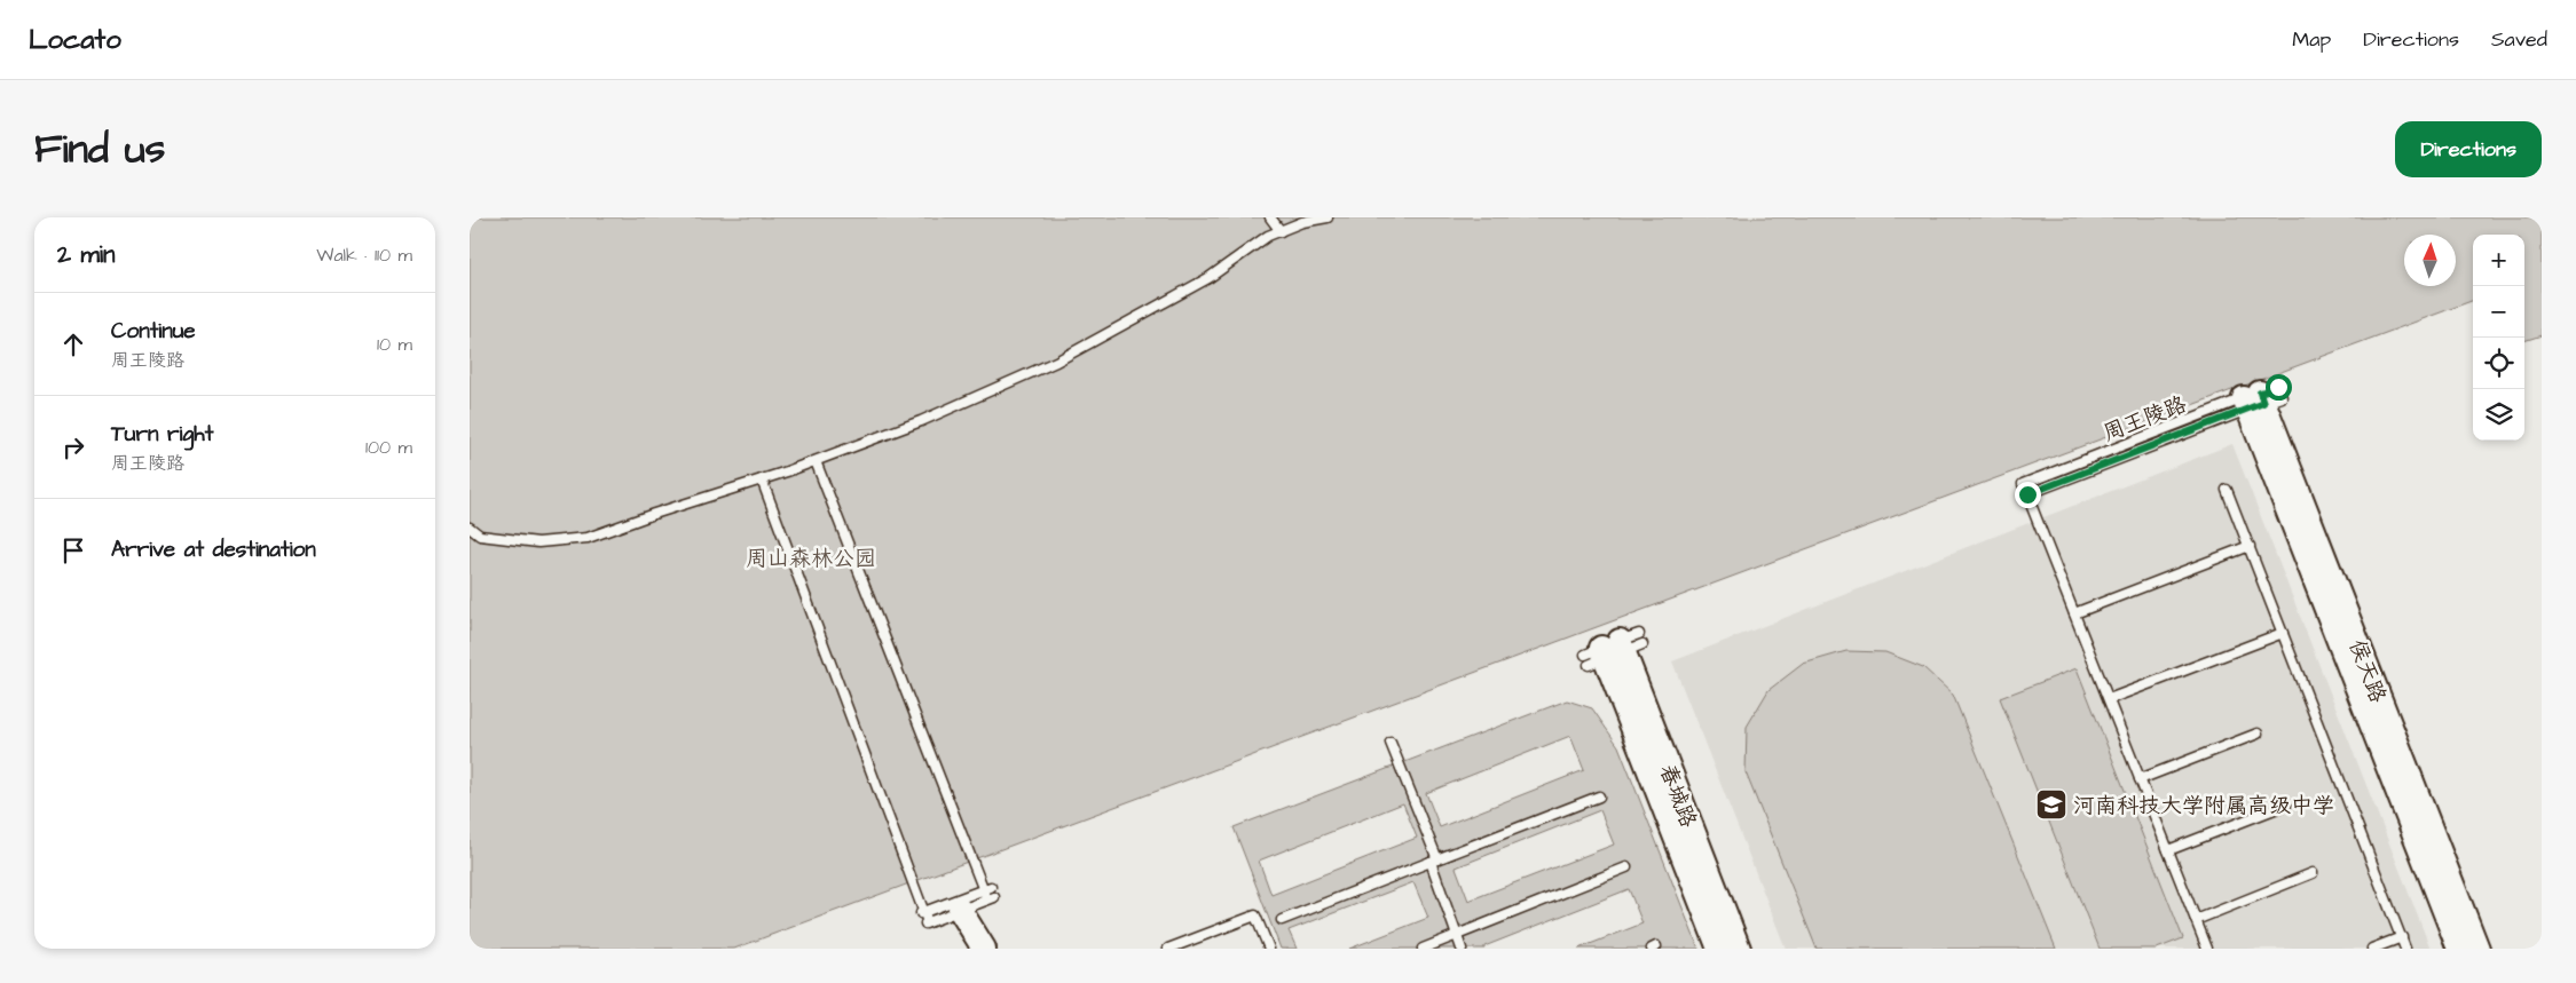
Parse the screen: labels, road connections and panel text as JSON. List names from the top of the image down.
{
  "streets": {
    "street": ["侯天路", "春城路"],
    "lane": ["周王陵路"]
  },
  "crossings": [
    ["周王陵路", "侯天路"]
  ],
  "parks": ["周山森林公园"],
  "places": {
    "school or university": ["河南科技大学附属高级中学"]
  },
  "north": "top",
  "page": {
    "header": "Locato",
    "nav": ["Map", "Directions", "Saved"],
    "title": "Find us",
    "buttons": "Directions",
    "heading": ["2 min", "Walk · 110 m"],
    "map_buttons": ["+", "−"],
    "list": [
      ["Continue", "周王陵路", "10 m"],
      ["Turn right", "周王陵路", "100 m"],
      "Arrive at destination"
    ]
  }
}
